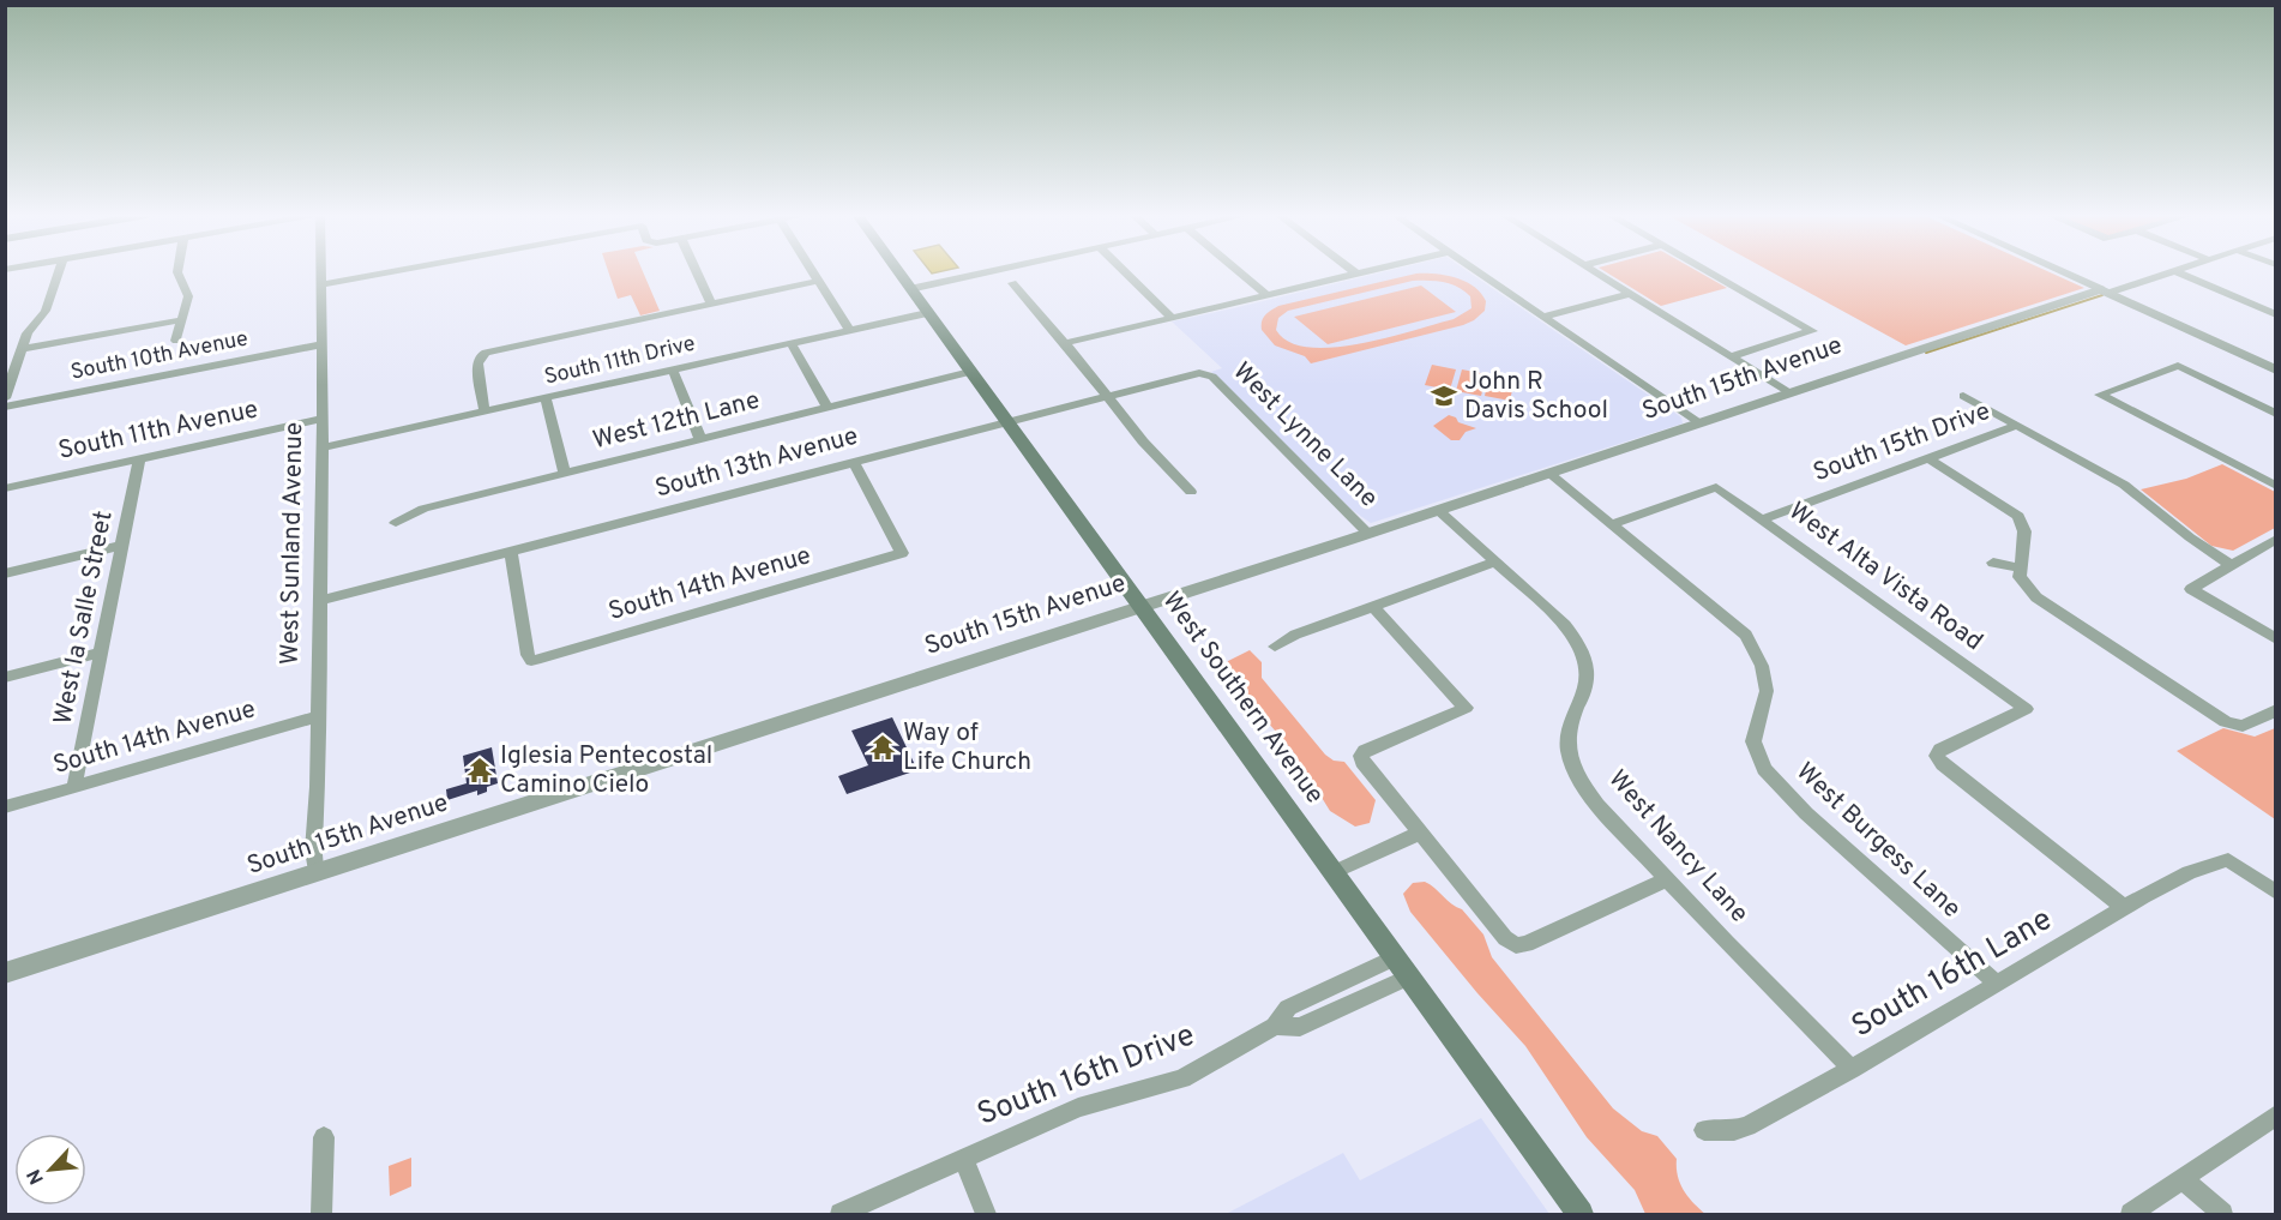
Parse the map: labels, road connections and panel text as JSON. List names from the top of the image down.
{
  "streets": {
    "main road": ["West Southern Avenue"],
    "street": [
      "South 10th Avenue",
      "South 11th Drive",
      "South 15th Avenue",
      "West 12th Lane",
      "South 11th Avenue",
      "West Lynne Lane",
      "South 15th Drive",
      "South 13th Avenue",
      "West Sunland Avenue",
      "West Alta Vista Road",
      "South 14th Avenue",
      "West la Salle Street",
      "West Burgess Lane",
      "West Nancy Lane",
      "South 16th Lane",
      "South 16th Drive"
    ]
  },
  "crossings": [
    ["South 10th Avenue", "West Sunland Avenue"],
    ["South 11th Drive", "West Sunland Avenue"],
    ["South 11th Drive", "West Southern Avenue"],
    ["South 15th Avenue", "West Lynne Lane"],
    ["South 15th Avenue", "West Sunland Avenue"],
    ["South 15th Avenue", "West Southern Avenue"],
    ["South 15th Avenue", "West Burgess Lane"],
    ["South 15th Avenue", "West Nancy Lane"],
    ["West 12th Lane", "West Southern Avenue"],
    ["South 11th Avenue", "West Sunland Avenue"],
    ["South 11th Avenue", "West la Salle Street"],
    ["West Lynne Lane", "South 13th Avenue"],
    ["South 15th Drive", "West Alta Vista Road"],
    ["South 13th Avenue", "West Sunland Avenue"],
    ["South 13th Avenue", "South 14th Avenue"],
    ["South 13th Avenue", "West Southern Avenue"],
    ["West Sunland Avenue", "South 14th Avenue"],
    ["West Alta Vista Road", "West Burgess Lane"],
    ["West Alta Vista Road", "South 16th Lane"],
    ["South 14th Avenue", "West la Salle Street"],
    ["West Southern Avenue", "South 16th Drive"],
    ["West Burgess Lane", "South 16th Lane"],
    ["West Nancy Lane", "South 16th Lane"]
  ],
  "places": {
    "school or university": ["John R Davis School"],
    "temple": ["Way of Life Church", "Iglesia Pentecostal Camino Cielo"]
  },
  "north": "bottom left"
}
